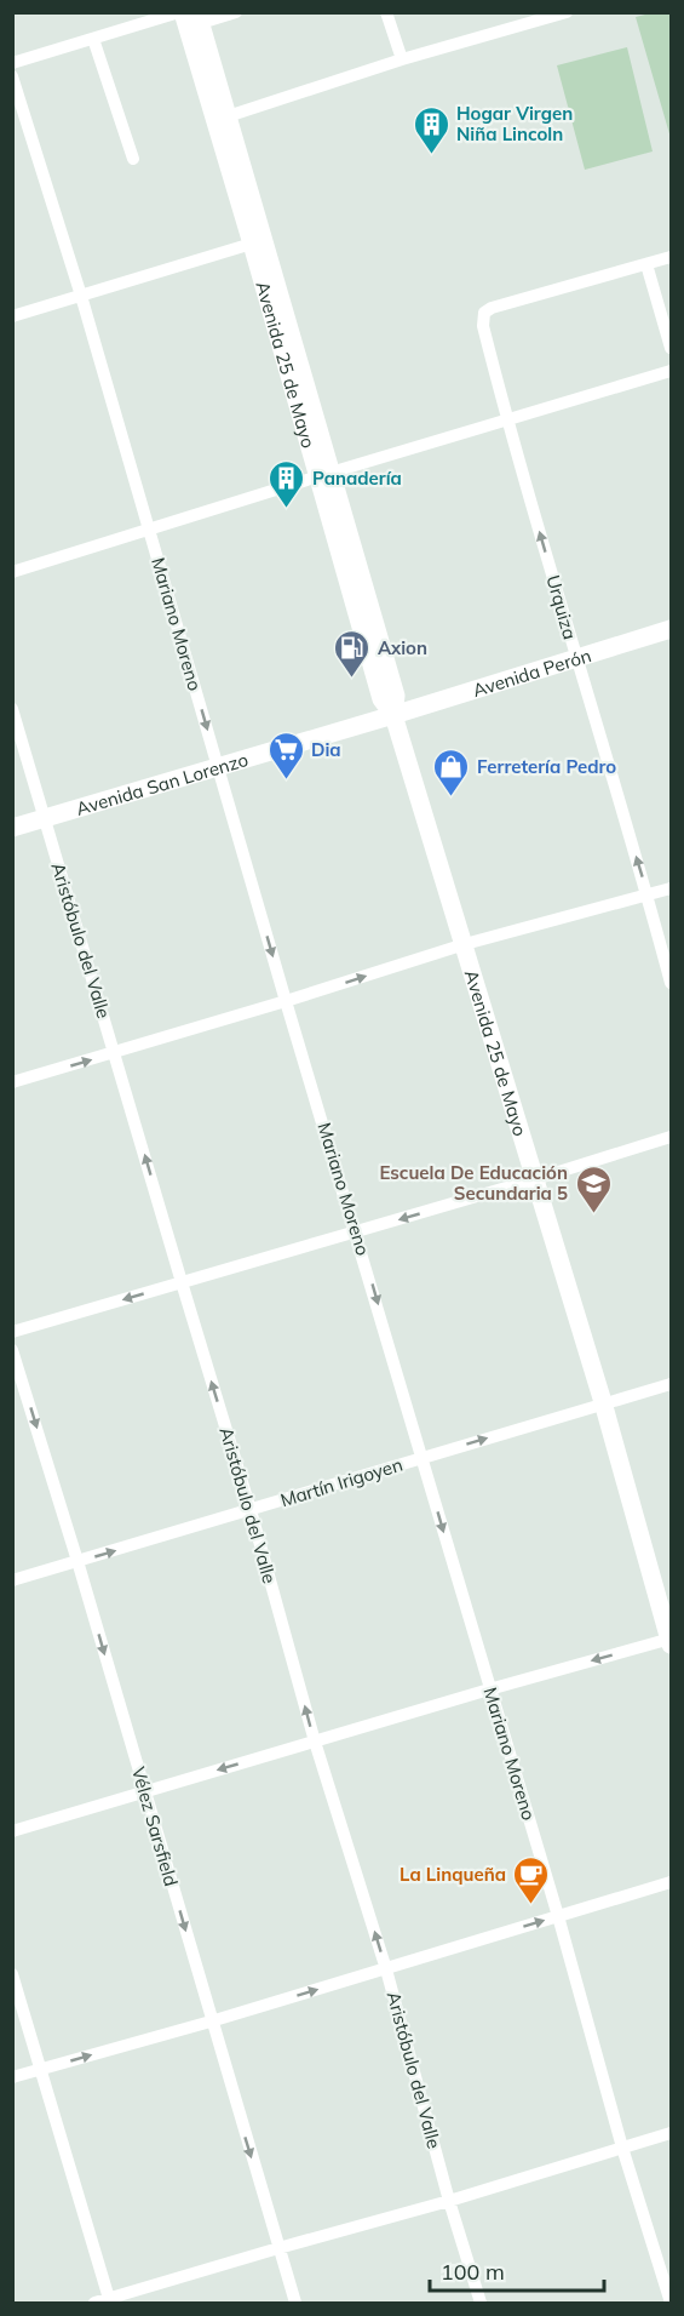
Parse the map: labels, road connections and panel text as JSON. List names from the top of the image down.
{
  "streets": {
    "main road": ["Avenida 25 de Mayo", "Avenida Perón", "Avenida San Lorenzo"],
    "street": [
      "Urquiza",
      "Mariano Moreno",
      "Aristóbulo del Valle",
      "Martín Irigoyen",
      "Vélez Sarsfield"
    ]
  },
  "crossings": [
    ["Avenida 25 de Mayo", "Avenida Perón"],
    ["Avenida 25 de Mayo", "Avenida San Lorenzo"],
    ["Avenida 25 de Mayo", "Martín Irigoyen"],
    ["Urquiza", "Avenida Perón"],
    ["Mariano Moreno", "Avenida San Lorenzo"],
    ["Mariano Moreno", "Martín Irigoyen"],
    ["Avenida Perón", "Avenida San Lorenzo"],
    ["Avenida San Lorenzo", "Aristóbulo del Valle"],
    ["Aristóbulo del Valle", "Martín Irigoyen"],
    ["Martín Irigoyen", "Vélez Sarsfield"]
  ],
  "one_way": [
    "Urquiza",
    "Mariano Moreno",
    "Aristóbulo del Valle",
    "Martín Irigoyen",
    "Vélez Sarsfield"
  ],
  "places": {
    "building": ["Hogar Virgen Niña Lincoln", "Panadería"],
    "fuel station": ["Axion"],
    "supermarket": ["Dia"],
    "shop": ["Ferretería Pedro"],
    "school or university": ["Escuela De Educación Secundaria 5"],
    "cafe": ["La Linqueña"]
  },
  "scale_bar": "100 m"
}
